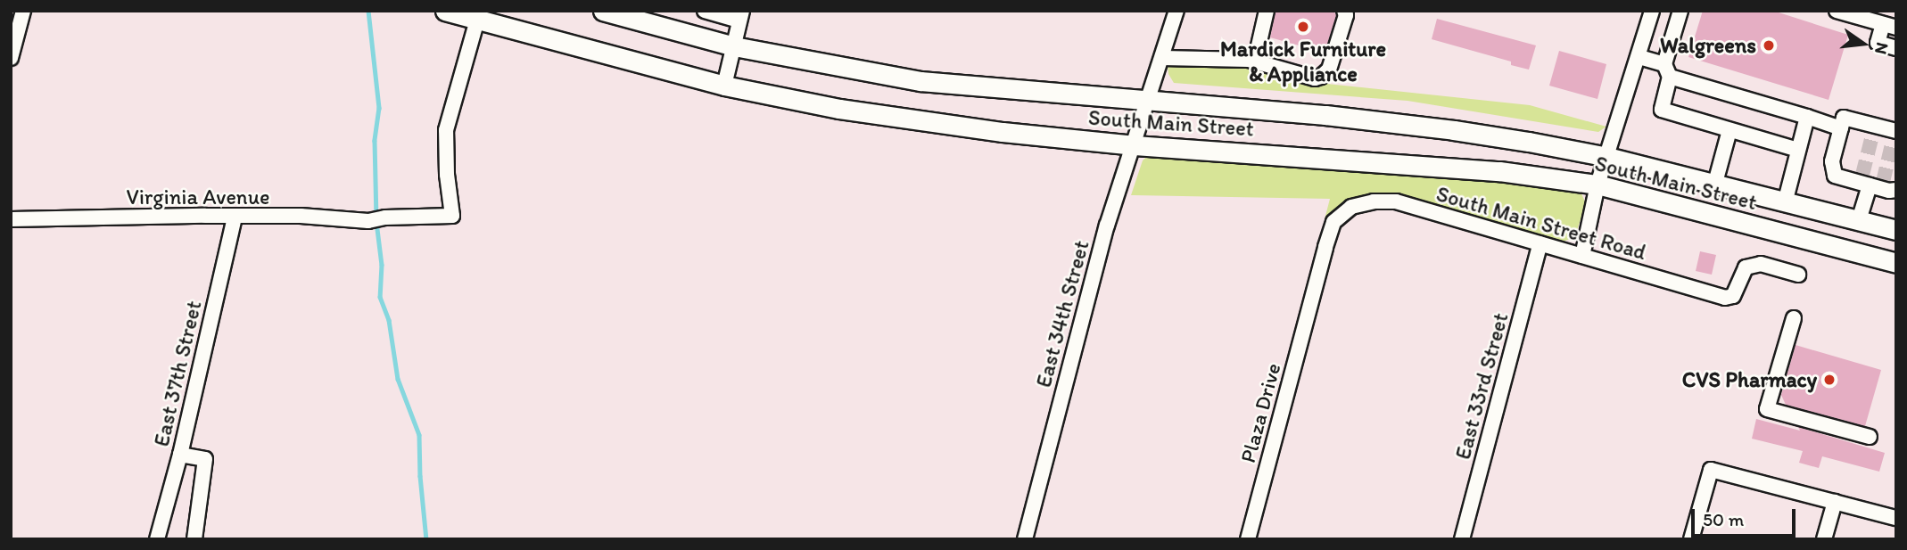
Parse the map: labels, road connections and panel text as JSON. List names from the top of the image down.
{
  "streets": {
    "main road": ["South Main Street"],
    "street": [
      "Virginia Avenue",
      "South Main Street Road",
      "East 34th Street",
      "East 37th Street",
      "East 33rd Street",
      "Plaza Drive"
    ]
  },
  "crossings": [
    ["South Main Street", "Virginia Avenue"],
    ["South Main Street", "East 34th Street"],
    ["Virginia Avenue", "East 37th Street"],
    ["South Main Street Road", "East 33rd Street"],
    ["South Main Street Road", "Plaza Drive"]
  ],
  "places": ["Mardick Furniture & Appliance", "Walgreens", "CVS Pharmacy"],
  "scale_bar": "50 m",
  "north": "right"
}
